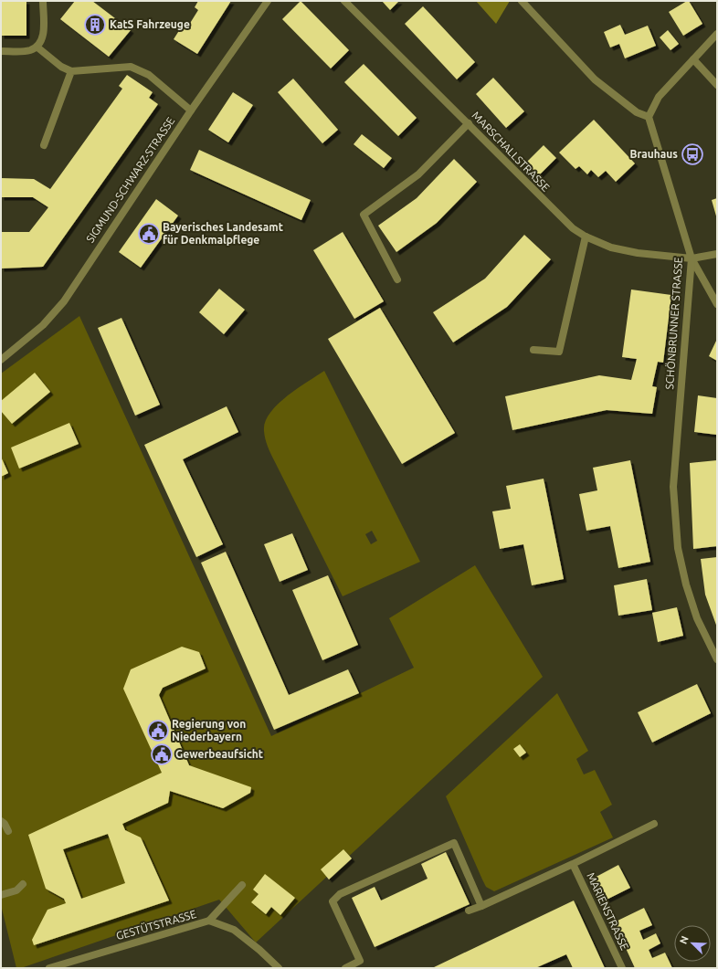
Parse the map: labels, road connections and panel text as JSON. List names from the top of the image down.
{
  "streets": {
    "street": [
      "MARSCHALLSTRASSE",
      "SIGMUND-SCHWARZ-STRASSE",
      "SCHÖNBRUNNER STRASSE",
      "MARIENSTRASSE",
      "GESTÜTSTRASSE"
    ]
  },
  "crossings": [
    ["MARSCHALLSTRASSE", "SCHÖNBRUNNER STRASSE"]
  ],
  "places": {
    "building": ["KatS Fahrzeuge"],
    "bus stop": ["Brauhaus"],
    "public building": ["Bayerisches Landesamt für Denkmalpflege", "Regierung von Niederbayern", "Gewerbeaufsicht"]
  },
  "north": "top left"
}
